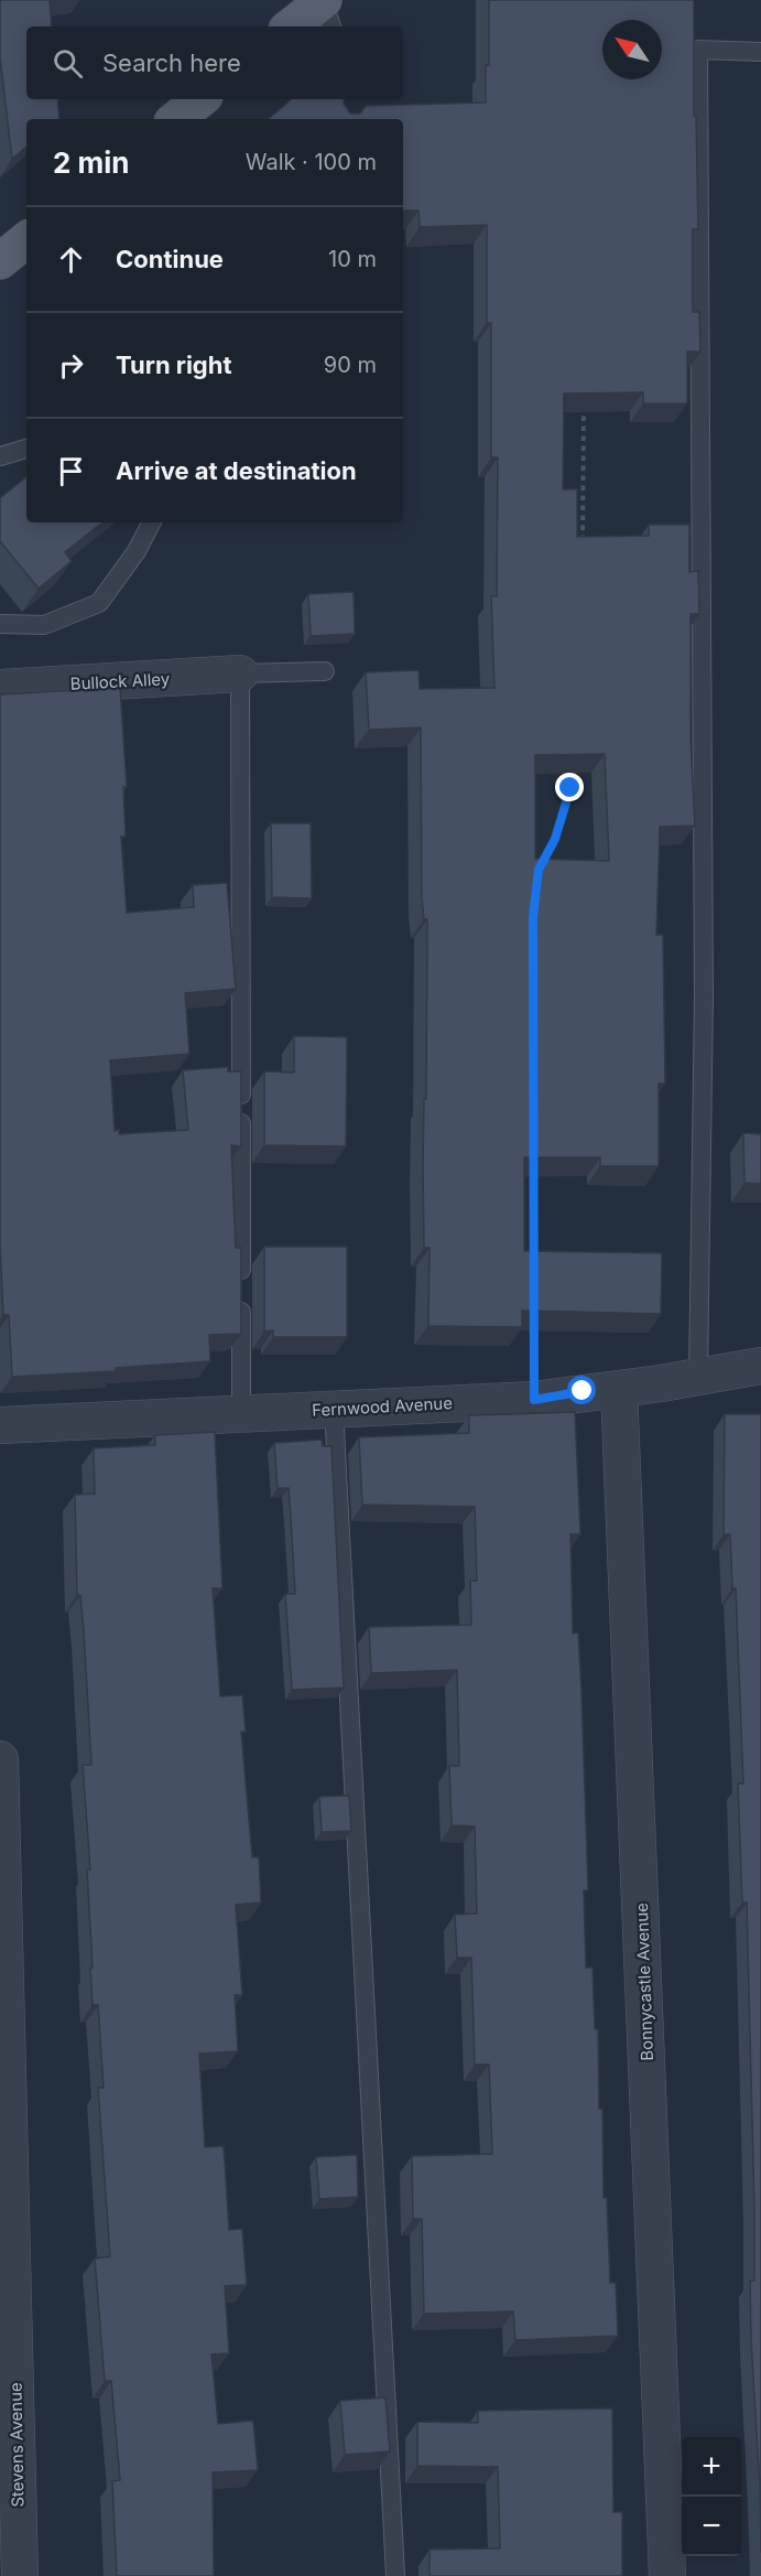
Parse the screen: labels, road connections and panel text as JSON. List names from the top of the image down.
{
  "streets": {
    "street": [
      "Bullock Alley",
      "Fernwood Avenue",
      "Bonnycastle Avenue",
      "Stevens Avenue"
    ]
  },
  "crossings": [
    ["Fernwood Avenue", "Bonnycastle Avenue"]
  ],
  "north": "top left",
  "page": {
    "search": "Search here",
    "heading": ["2 min", "Walk · 100 m"],
    "list": [
      ["Continue", "10 m"],
      ["Turn right", "90 m"],
      "Arrive at destination"
    ],
    "map_buttons": ["+", "−"]
  }
}
